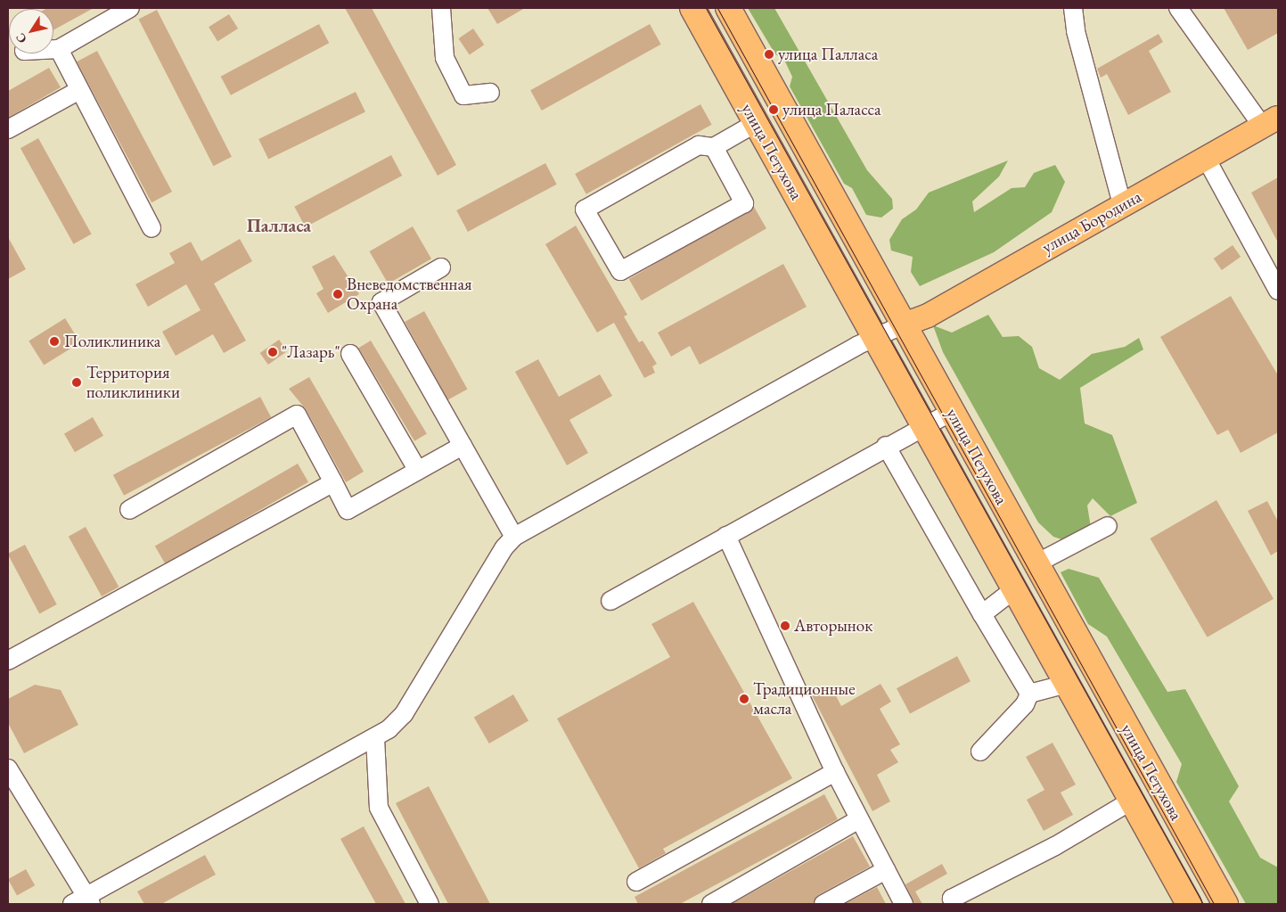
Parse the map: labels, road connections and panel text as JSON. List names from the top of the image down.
{
  "streets": {
    "highway": ["улица Петухова"],
    "main road": ["улица Бородина"]
  },
  "crossings": [
    ["улица Петухова", "улица Бородина"]
  ],
  "districts": ["Палласа"],
  "places": [
    "улица Палласа",
    "улица Паласса",
    "Вневедомственная Охрана",
    "Поликлиника",
    "\"Лазарь\"",
    "Территория поликлиники",
    "Авторынок",
    "Традиционные масла"
  ],
  "north": "bottom left"
}
